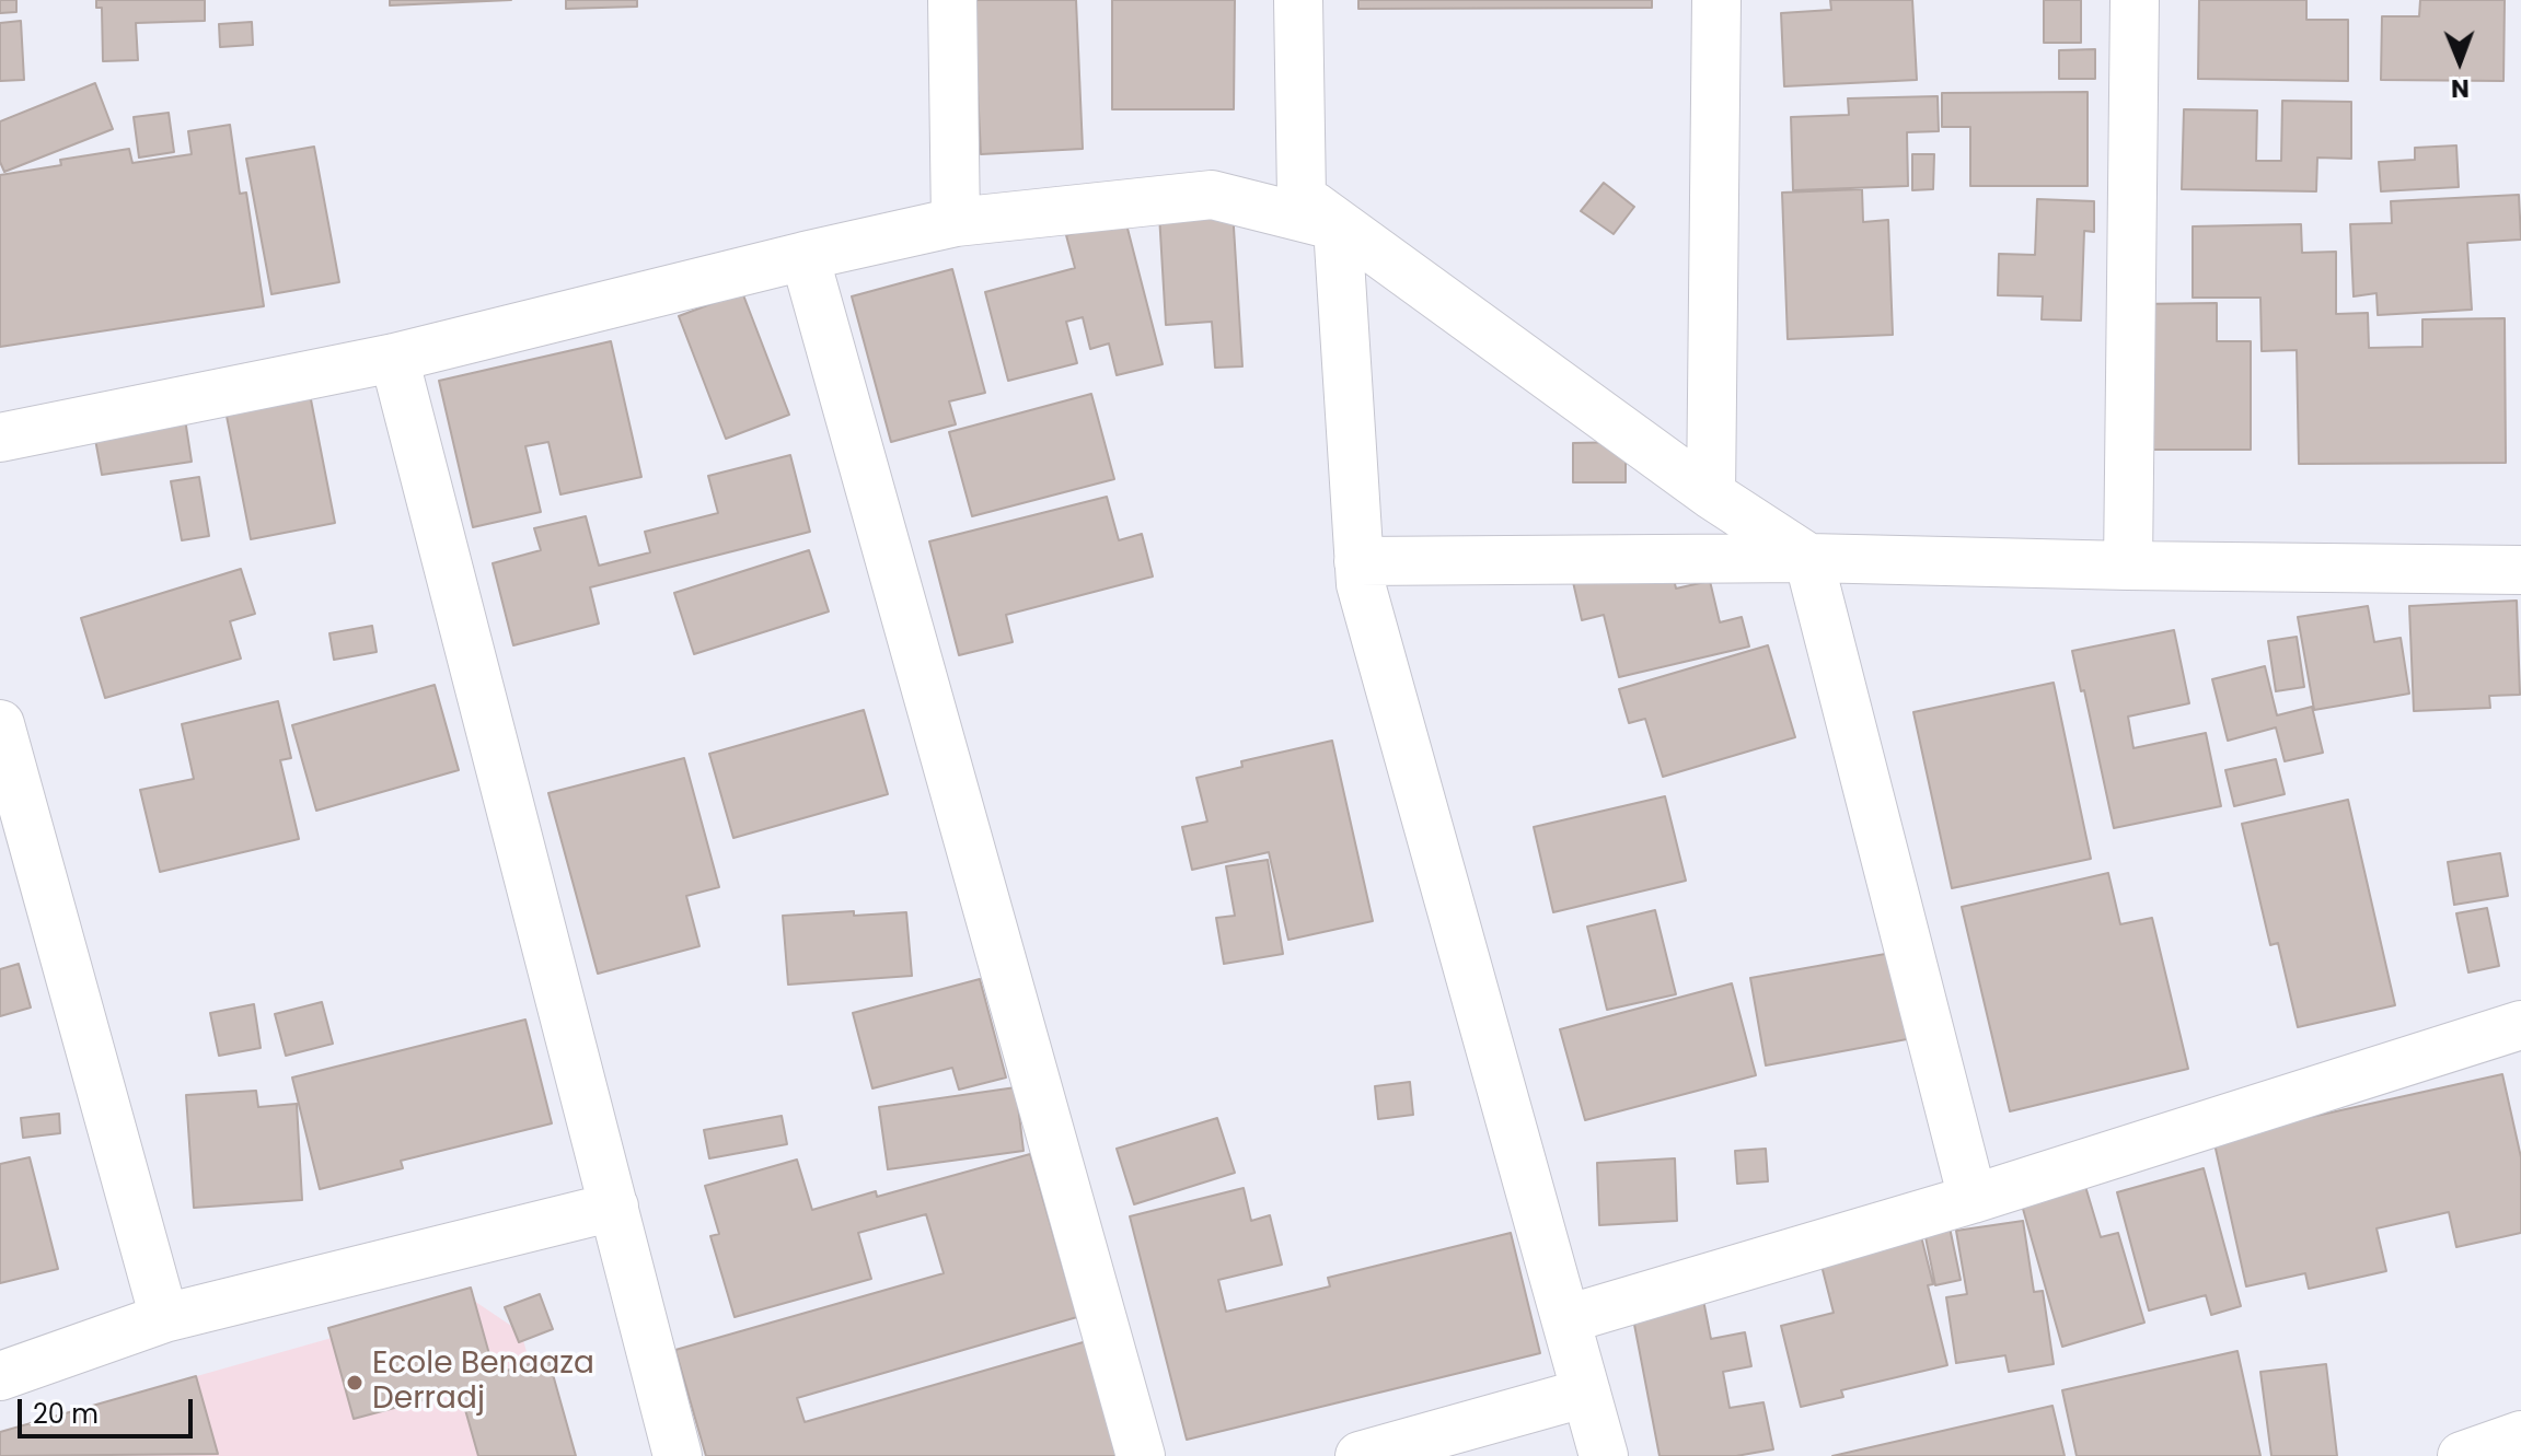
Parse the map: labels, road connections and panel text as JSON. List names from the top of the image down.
{
  "places": ["Ecole Benaaza Derradj"],
  "scale_bar": "20 m",
  "north": "bottom"
}
